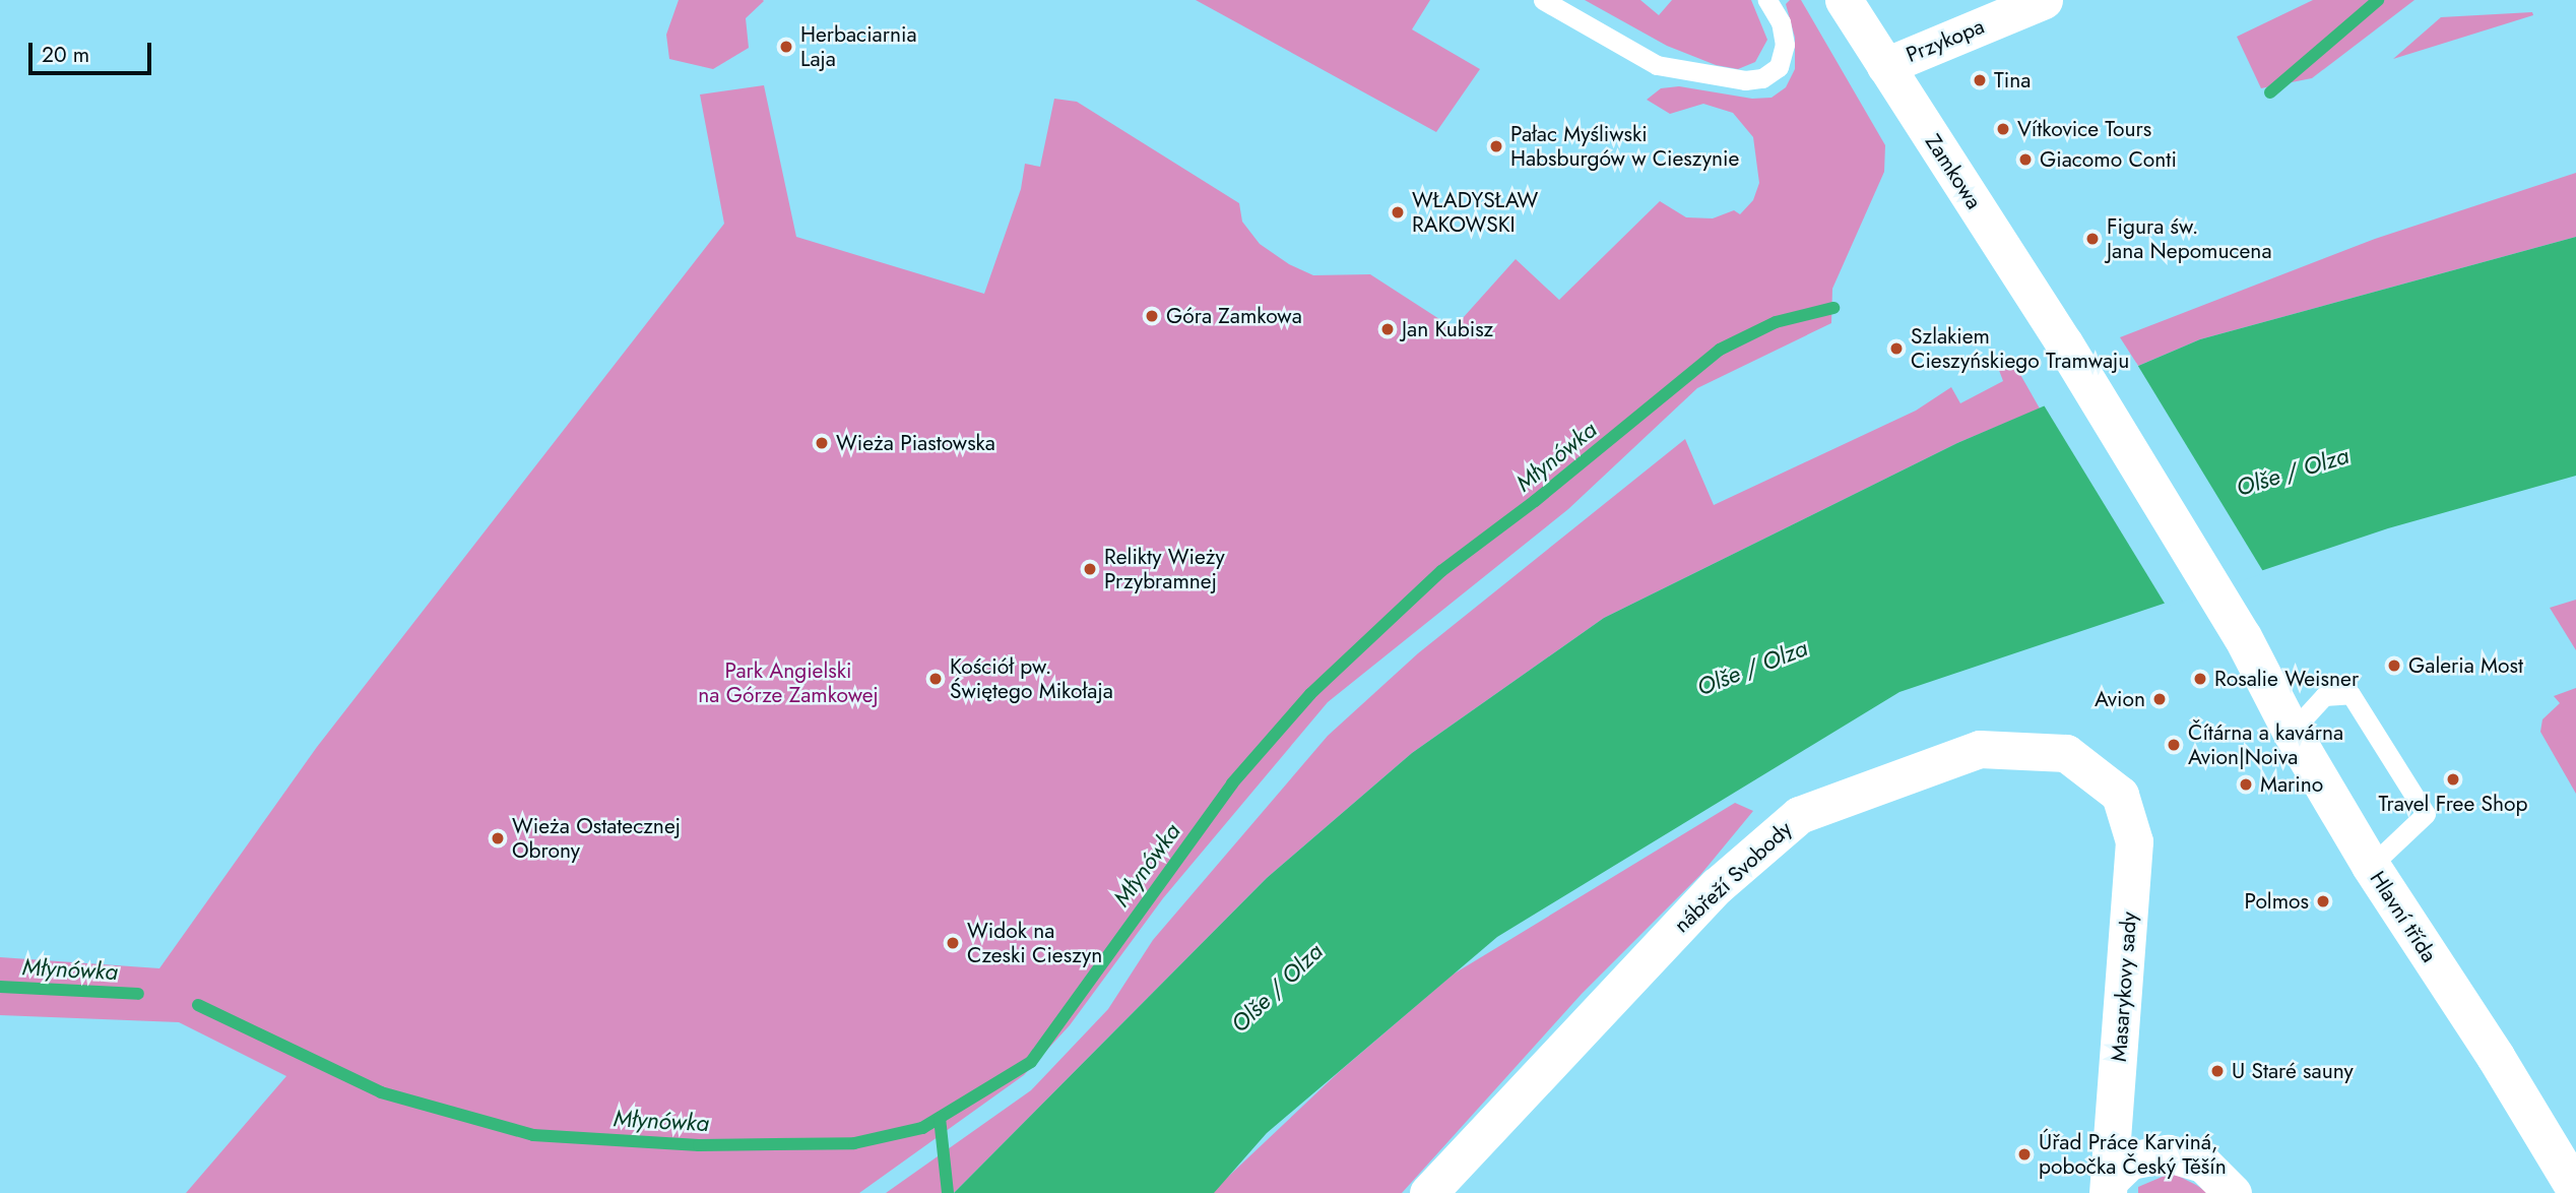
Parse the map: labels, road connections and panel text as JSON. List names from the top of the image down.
{
  "streets": {
    "street": [
      "Przykopa",
      "Zamkowa",
      "nábřeží Svobody",
      "Hlavní třída",
      "Masarykovy sady"
    ]
  },
  "crossings": [
    ["Przykopa", "Zamkowa"],
    ["Zamkowa", "Hlavní třída"],
    ["nábřeží Svobody", "Masarykovy sady"]
  ],
  "water": ["Młynówka", "Olše / Olza"],
  "parks": ["Park Angielski na Górze Zamkowej"],
  "places": [
    "Herbaciarnia Laja",
    "Tina",
    "Vítkovice Tours",
    "Pałac Myśliwski Habsburgów w Cieszynie",
    "Giacomo Conti",
    "WŁADYSŁAW RAKOWSKI",
    "Figura św. Jana Nepomucena",
    "Góra Zamkowa",
    "Jan Kubisz",
    "Szlakiem Cieszyńskiego Tramwaju",
    "Wieża Piastowska",
    "Relikty Wieży Przybramnej",
    "Galeria Most",
    "Kościół pw. Świętego Mikołaja",
    "Rosalie Weisner",
    "Avion",
    "Čítárna a kavárna Avion|Noiva",
    "Travel Free Shop",
    "Marino",
    "Wieża Ostatecznej Obrony",
    "Polmos",
    "Widok na Czeski Cieszyn",
    "U Staré sauny",
    "Úřad Práce Karviná, pobočka Český Těšín"
  ],
  "scale_bar": "20 m"
}
